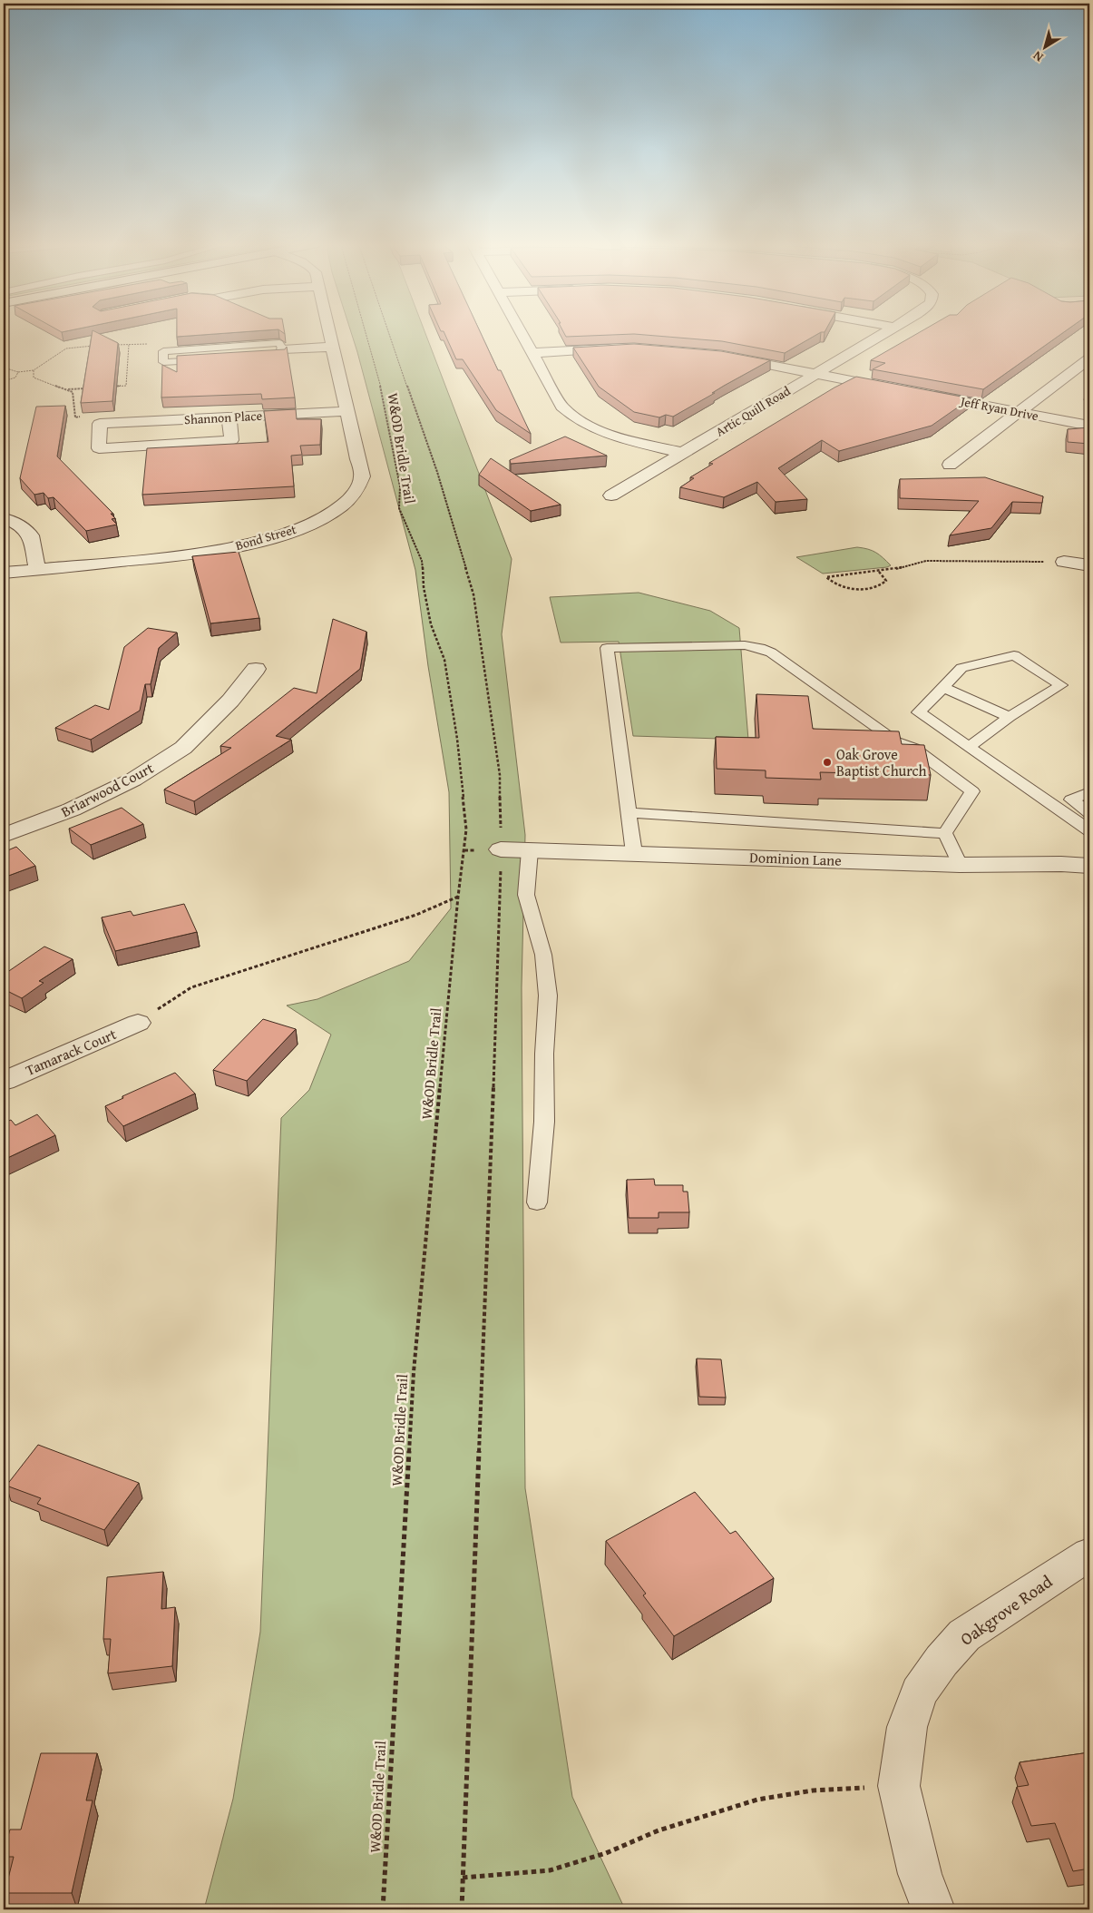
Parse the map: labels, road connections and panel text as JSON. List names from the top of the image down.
{
  "streets": {
    "street": [
      "Jeff Ryan Drive",
      "Artic Quill Road",
      "Shannon Place",
      "Bond Street",
      "Briarwood Court",
      "Dominion Lane",
      "Tamarack Court",
      "Oakgrove Road"
    ],
    "path": ["W&OD Bridle Trail"]
  },
  "crossings": [
    ["Shannon Place", "Bond Street"]
  ],
  "places": ["Oak Grove Baptist Church"],
  "north": "bottom left"
}
